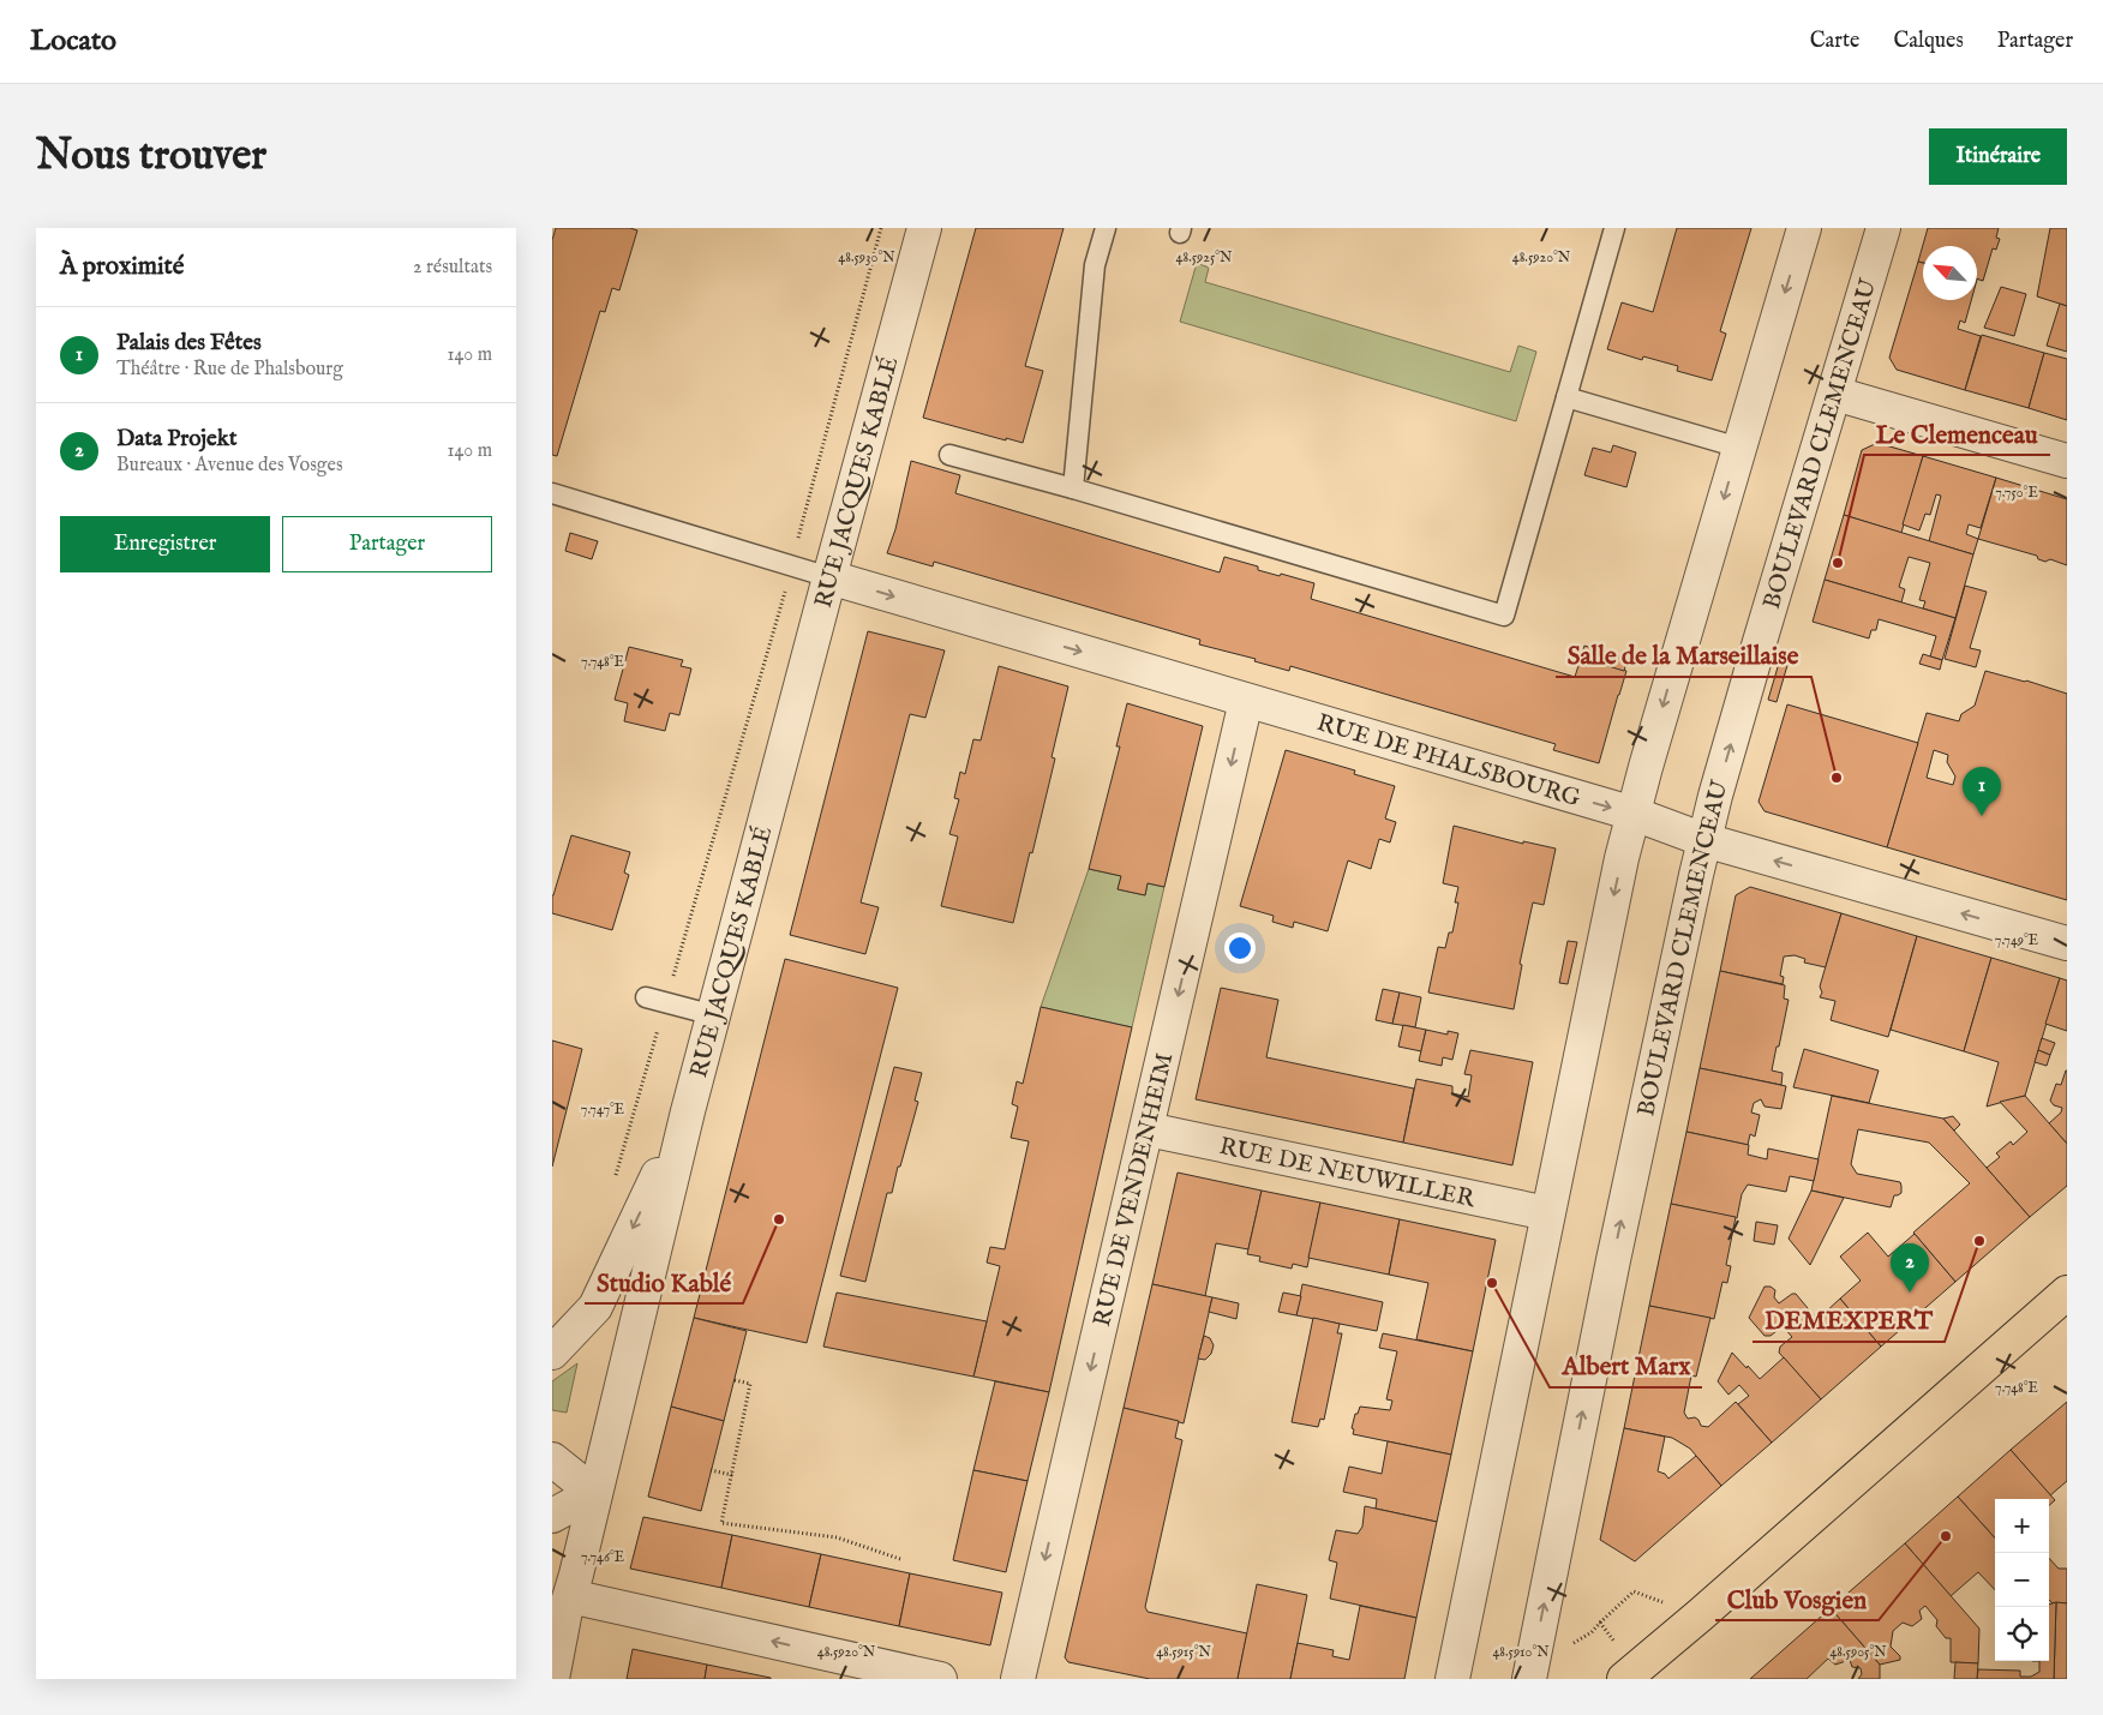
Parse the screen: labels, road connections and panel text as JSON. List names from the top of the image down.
{
  "streets": {
    "street": [
      "BOULEVARD CLEMENCEAU",
      "RUE JACQUES KABLÉ",
      "RUE DE PHALSBOURG",
      "RUE DE NEUWILLER",
      "RUE DE VENDENHEIM"
    ]
  },
  "crossings": [
    ["BOULEVARD CLEMENCEAU", "RUE DE PHALSBOURG"],
    ["RUE JACQUES KABLÉ", "RUE DE PHALSBOURG"],
    ["RUE DE PHALSBOURG", "RUE DE VENDENHEIM"],
    ["RUE DE NEUWILLER", "RUE DE VENDENHEIM"]
  ],
  "one_way": ["RUE DE VENDENHEIM"],
  "places": [
    "Le Clemenceau",
    "Salle de la Marseillaise",
    "Studio Kablé",
    "DEMEXPERT",
    "Albert Marx",
    "Club Vosgien"
  ],
  "north": "top left",
  "page": {
    "header": "Locato",
    "nav": ["Carte", "Calques", "Partager"],
    "buttons": [
      "Itinéraire",
      ["Enregistrer", "Partager"]
    ],
    "title": "Nous trouver",
    "heading": ["À proximité", "2 résultats"],
    "list": [
      {
        "mark": "1",
        "name": "Palais des Fêtes",
        "note": "Théâtre · Rue de Phalsbourg",
        "value": "140 m"
      },
      {
        "mark": "2",
        "name": "Data Projekt",
        "note": "Bureaux · Avenue des Vosges",
        "value": "140 m"
      }
    ],
    "pins": ["1", "2"],
    "map_buttons": ["+", "−"]
  },
  "coordinates": [
    "48.5930°N",
    "48.5925°N",
    "48.5920°N",
    "7.750°E",
    "7.748°E",
    "7.749°E",
    "7.747°E",
    "7.746°E",
    "48.5915°N",
    "48.5910°N",
    "48.5905°N"
  ]
}
